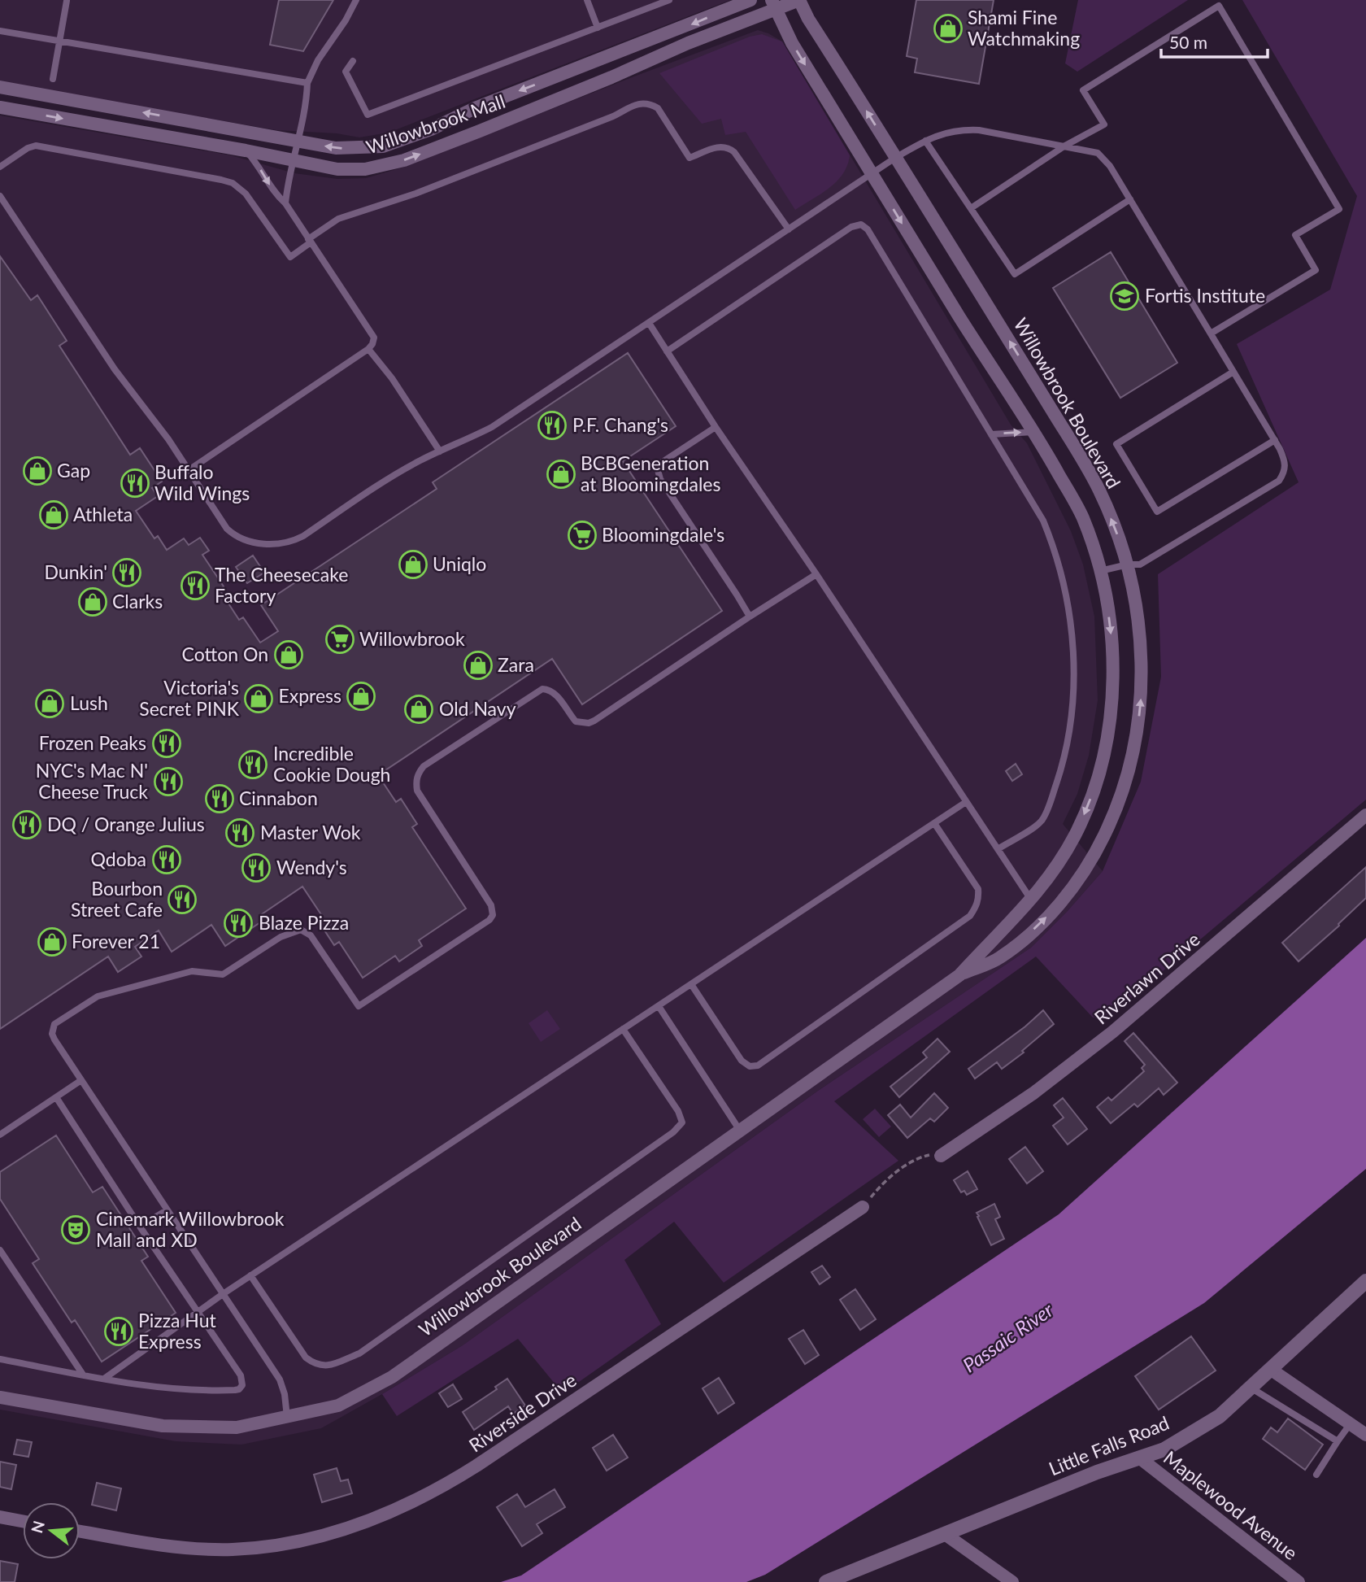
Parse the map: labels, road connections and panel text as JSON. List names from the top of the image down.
{
  "streets": {
    "street": [
      "Willowbrook Mall",
      "Willowbrook Boulevard",
      "Riverlawn Drive",
      "Riverside Drive",
      "Little Falls Road",
      "Maplewood Avenue"
    ]
  },
  "crossings": [
    ["Willowbrook Mall", "Willowbrook Boulevard"],
    ["Little Falls Road", "Maplewood Avenue"]
  ],
  "water": ["Passaic River"],
  "places": {
    "shop": [
      "Shami Fine Watchmaking",
      "Gap",
      "BCBGeneration at Bloomingdales",
      "Athleta",
      "Uniqlo",
      "Clarks",
      "Cotton On",
      "Zara",
      "Express",
      "Victoria's Secret PINK",
      "Lush",
      "Old Navy",
      "Forever 21"
    ],
    "school or university": ["Fortis Institute"],
    "restaurant": [
      "P.F. Chang's",
      "Buffalo Wild Wings",
      "Dunkin'",
      "The Cheesecake Factory",
      "Frozen Peaks",
      "Incredible Cookie Dough",
      "NYC's Mac N' Cheese Truck",
      "Cinnabon",
      "DQ / Orange Julius",
      "Master Wok",
      "Qdoba",
      "Wendy's",
      "Bourbon Street Cafe",
      "Blaze Pizza",
      "Pizza Hut Express"
    ],
    "supermarket": ["Bloomingdale's", "Willowbrook"],
    "theatre": ["Cinemark Willowbrook Mall and XD"]
  },
  "scale_bar": "50 m",
  "north": "left"
}
